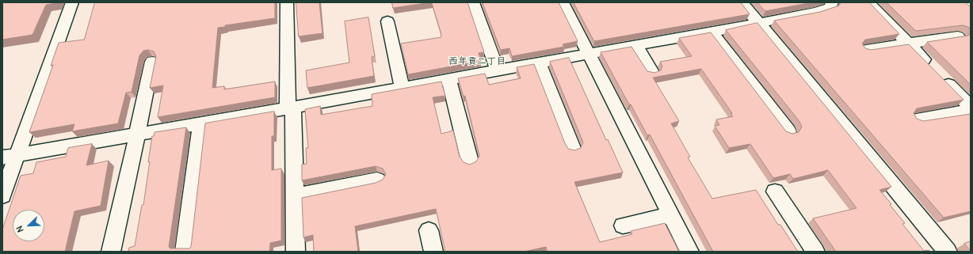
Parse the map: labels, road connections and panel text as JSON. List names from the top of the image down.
{
  "districts": ["西年貢二丁目"],
  "north": "bottom left"
}
